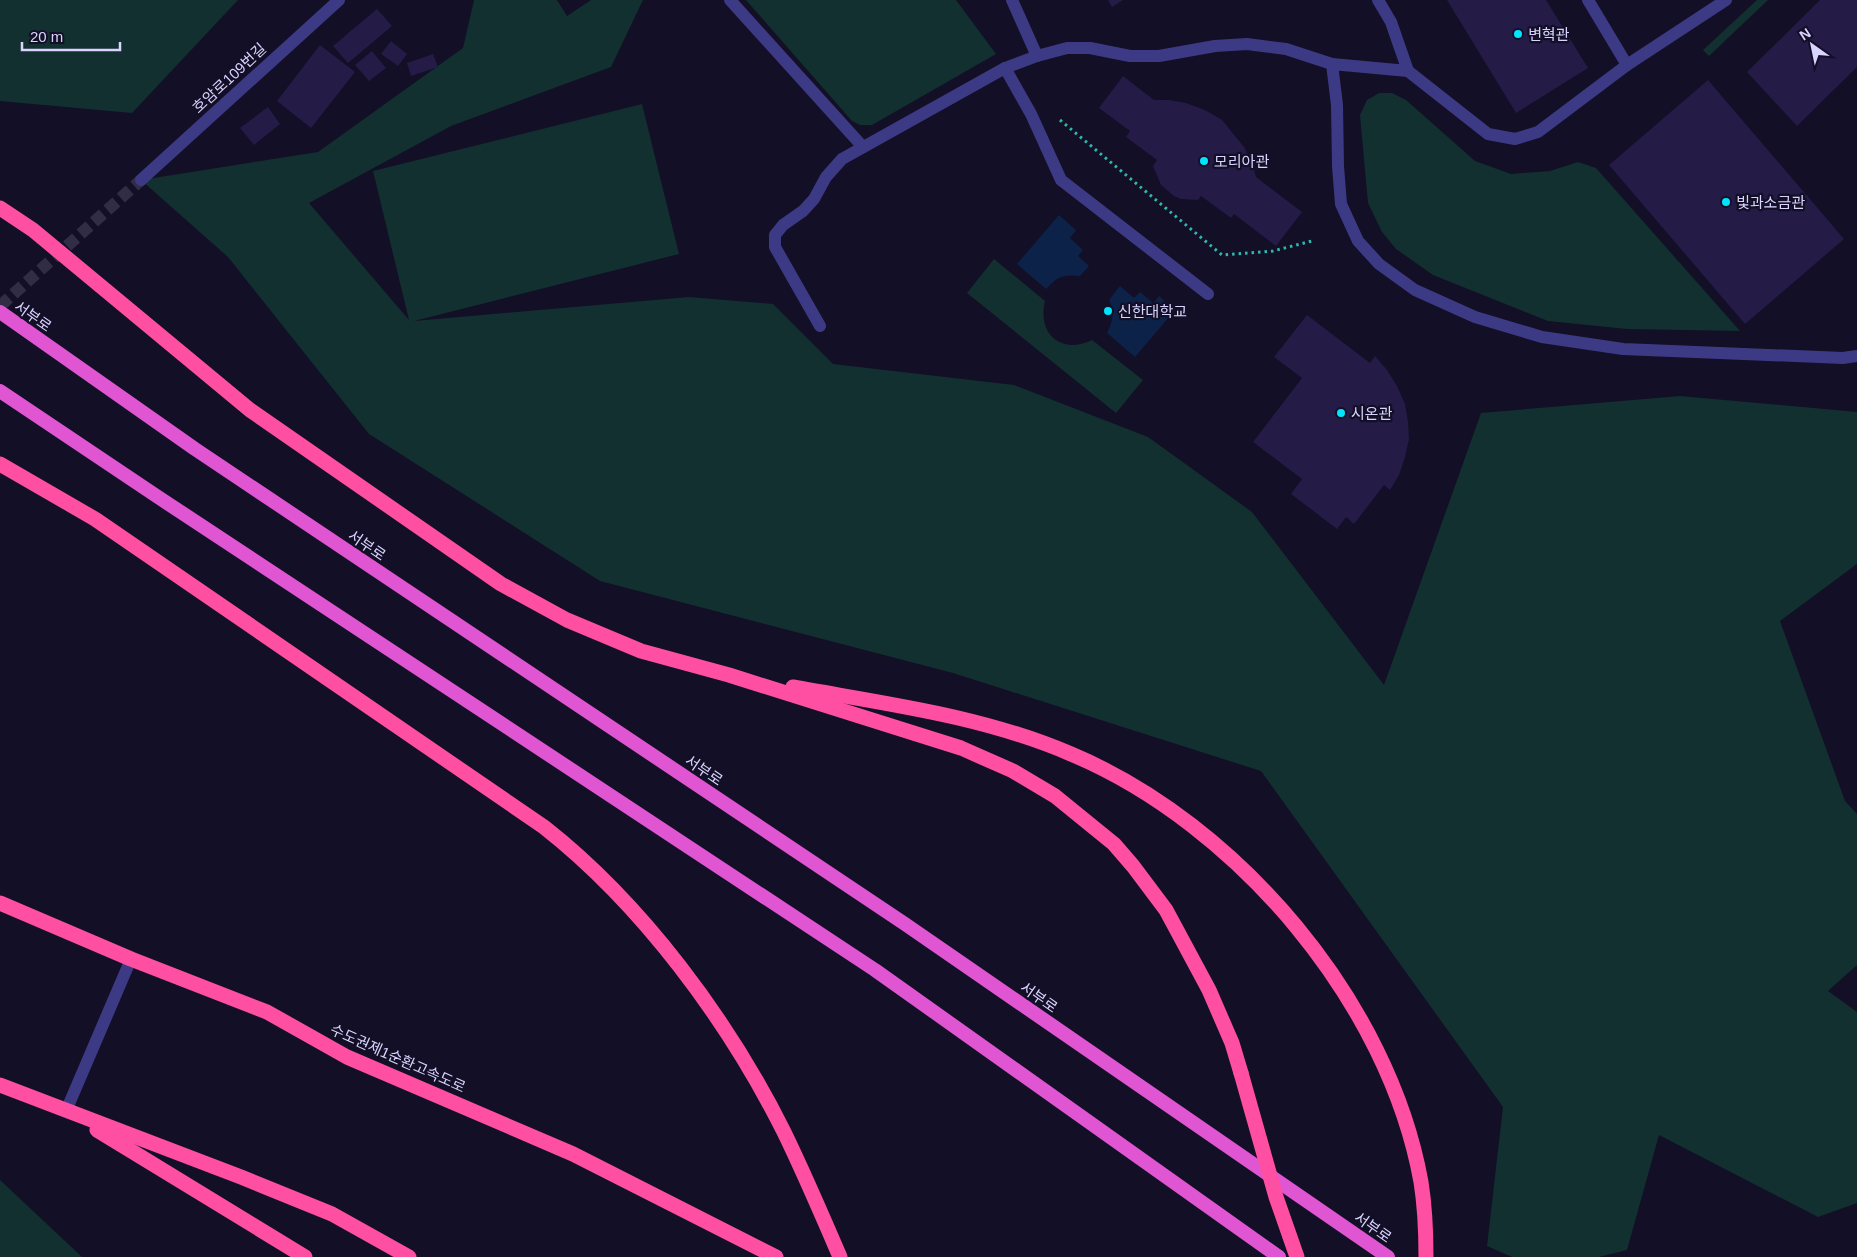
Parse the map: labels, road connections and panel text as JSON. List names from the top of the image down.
{
  "streets": {
    "highway": ["서부로", "수도권제1순환고속도로"],
    "street": ["호암로109번길"]
  },
  "places": [
    "변혁관",
    "모리아관",
    "빛과소금관",
    "신한대학교",
    "시온관"
  ],
  "scale_bar": "20 m",
  "north": "top left"
}
